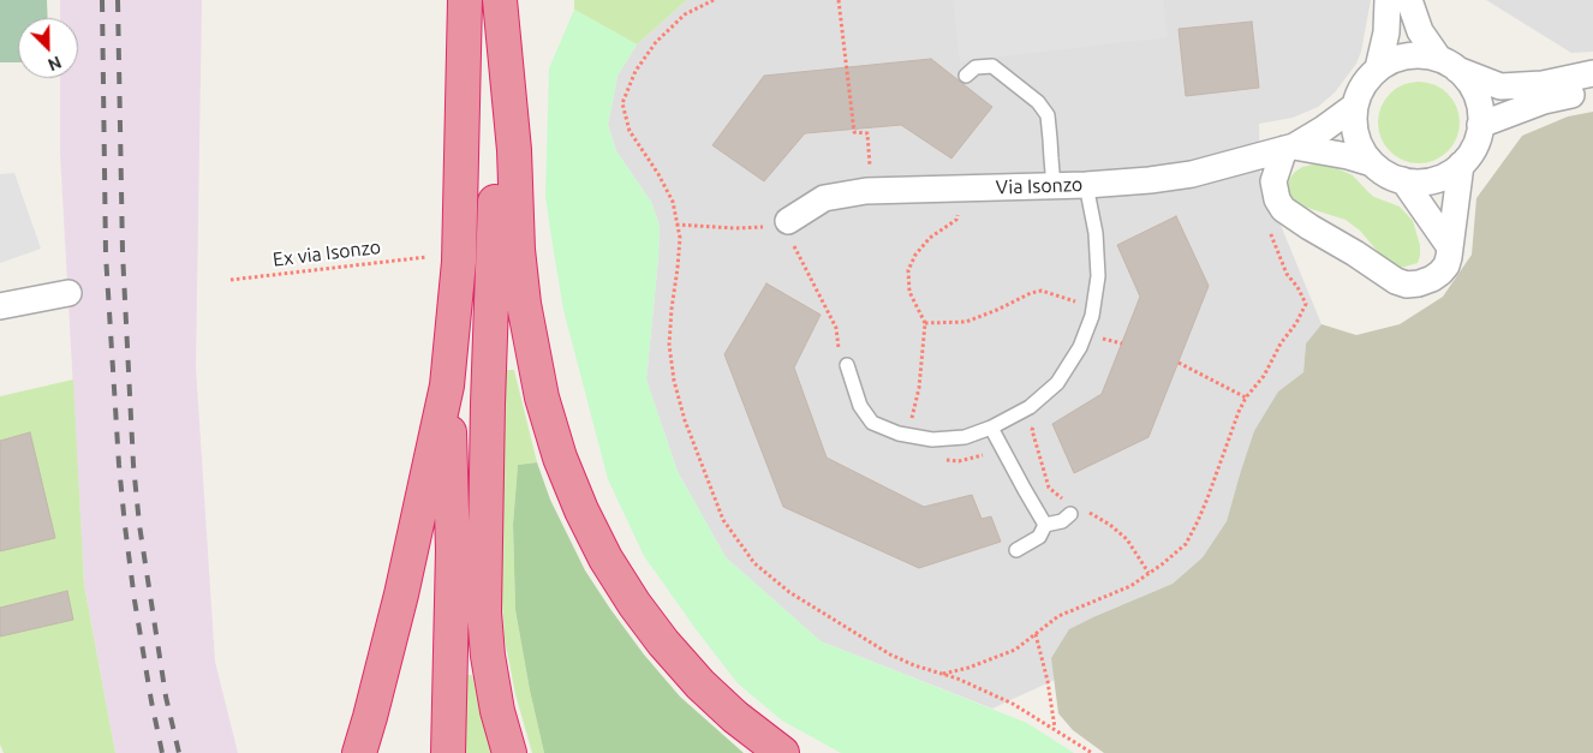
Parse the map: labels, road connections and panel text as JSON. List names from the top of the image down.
{
  "streets": {
    "street": ["Via Isonzo"],
    "path": ["Ex via Isonzo"]
  },
  "north": "bottom right"
}
